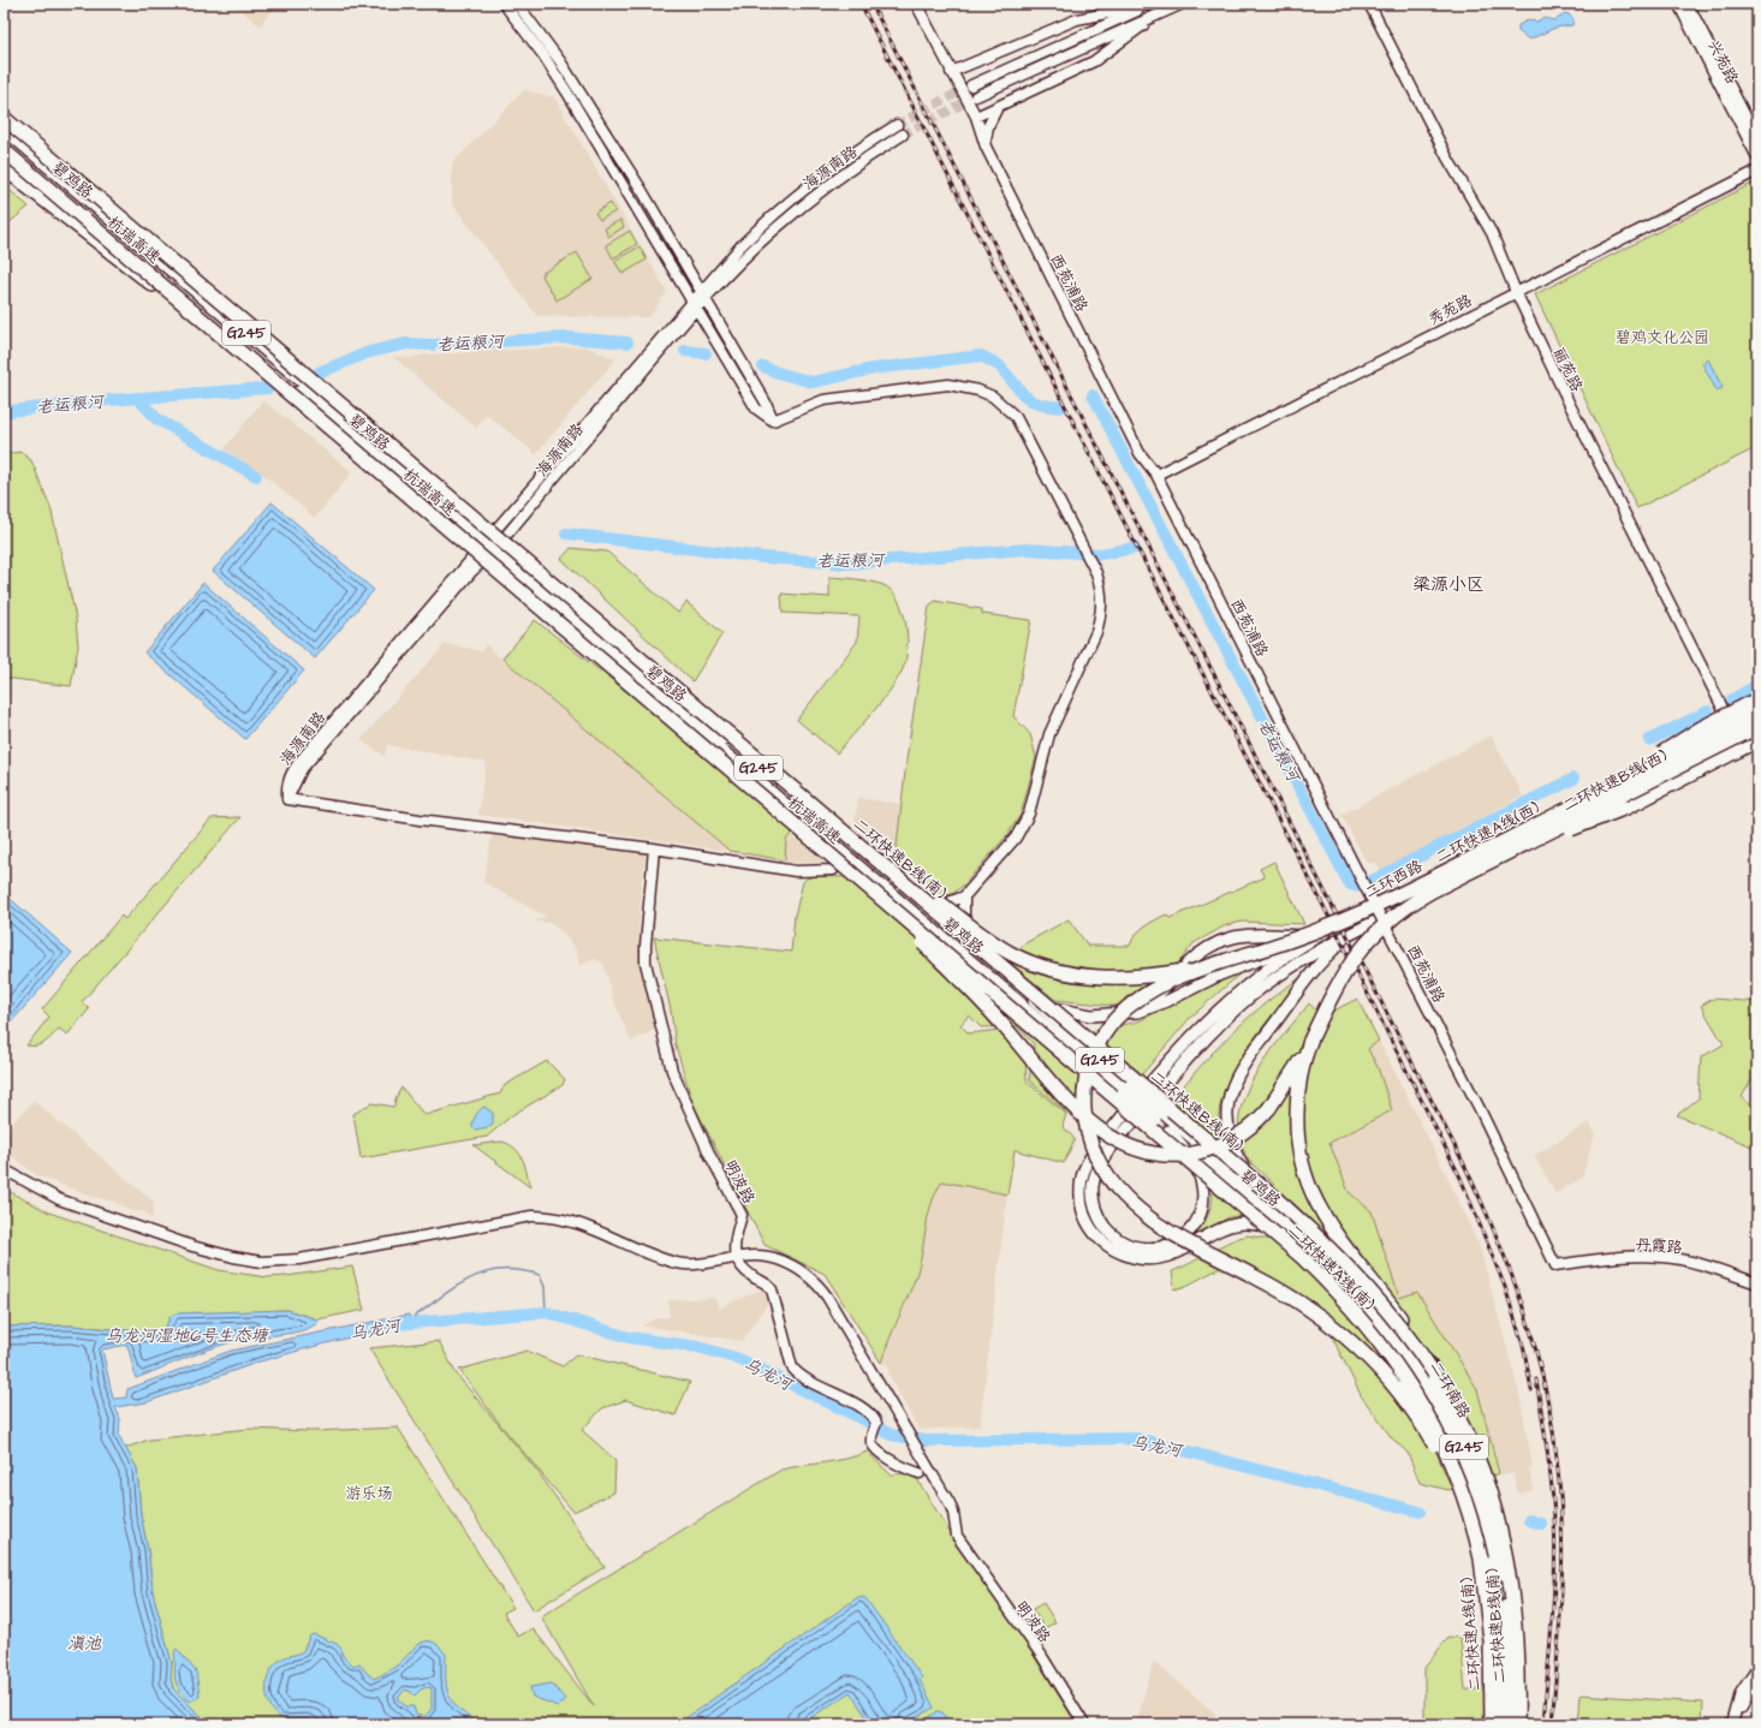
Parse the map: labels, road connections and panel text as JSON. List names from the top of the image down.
{
  "streets": {
    "highway": [
      "碧鸡路",
      "杭瑞高速",
      "G245",
      "二环快速B线(西)",
      "二环快速A线(西)",
      "二环快速B线(南)",
      "二环快速A线(南)"
    ],
    "main road": ["二环西路", "二环南路"],
    "street": [
      "兴苑路",
      "海源南路",
      "西苑浦路",
      "秀苑路",
      "丽苑路",
      "明波路",
      "丹霞路"
    ]
  },
  "crossings": [
    ["海源南路", "碧鸡路"],
    ["海源南路", "明波路"],
    ["碧鸡路", "杭瑞高速"],
    ["碧鸡路", "二环快速A线(南)"],
    ["碧鸡路", "二环南路"],
    ["杭瑞高速", "二环快速B线(南)"],
    ["杭瑞高速", "二环快速A线(南)"],
    ["西苑浦路", "秀苑路"],
    ["西苑浦路", "丹霞路"],
    ["秀苑路", "丽苑路"],
    ["丽苑路", "二环西路"]
  ],
  "districts": ["梁源小区"],
  "water": [
    "老运粮河",
    "乌龙河",
    "乌龙河湿地6号生态塘",
    "滇池"
  ],
  "parks": ["碧鸡文化公园", "游乐场"]
}
